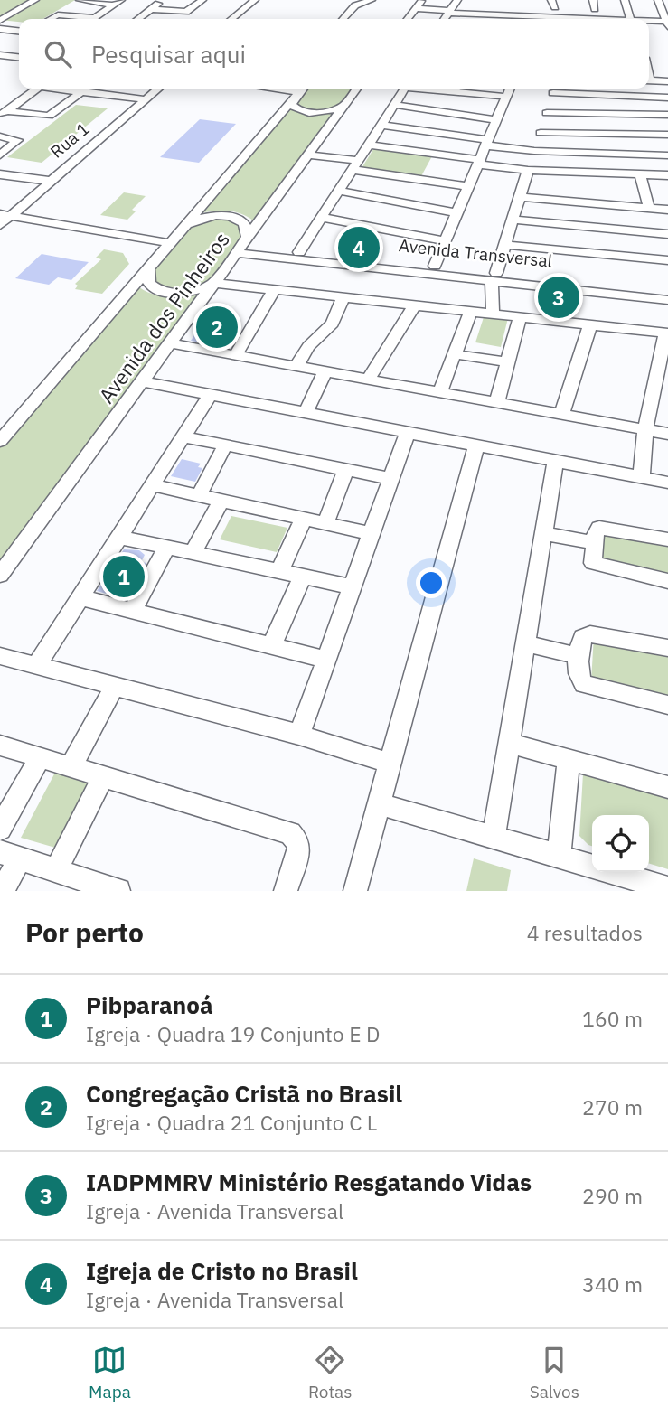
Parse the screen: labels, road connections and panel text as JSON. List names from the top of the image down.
{
  "streets": {
    "street": ["Rua 1", "Avenida Transversal", "Avenida dos Pinheiros"]
  },
  "crossings": [
    ["Avenida Transversal", "Avenida dos Pinheiros"]
  ],
  "page": {
    "search": "Pesquisar aqui",
    "pins": [
      "4",
      "3",
      "2",
      "1"
    ],
    "heading": ["Por perto", "4 resultados"],
    "list": [
      {
        "mark": "1",
        "name": "Pibparanoá",
        "note": "Igreja · Quadra 19 Conjunto E D",
        "value": "160 m"
      },
      {
        "mark": "2",
        "name": "Congregação Cristã no Brasil",
        "note": "Igreja · Quadra 21 Conjunto C L",
        "value": "270 m"
      },
      {
        "mark": "3",
        "name": "IADPMMRV Ministério Resgatando Vidas",
        "note": "Igreja · Avenida Transversal",
        "value": "290 m"
      },
      {
        "mark": "4",
        "name": "Igreja de Cristo no Brasil",
        "note": "Igreja · Avenida Transversal",
        "value": "340 m"
      }
    ],
    "nav": ["Mapa", "Rotas", "Salvos"]
  }
}
